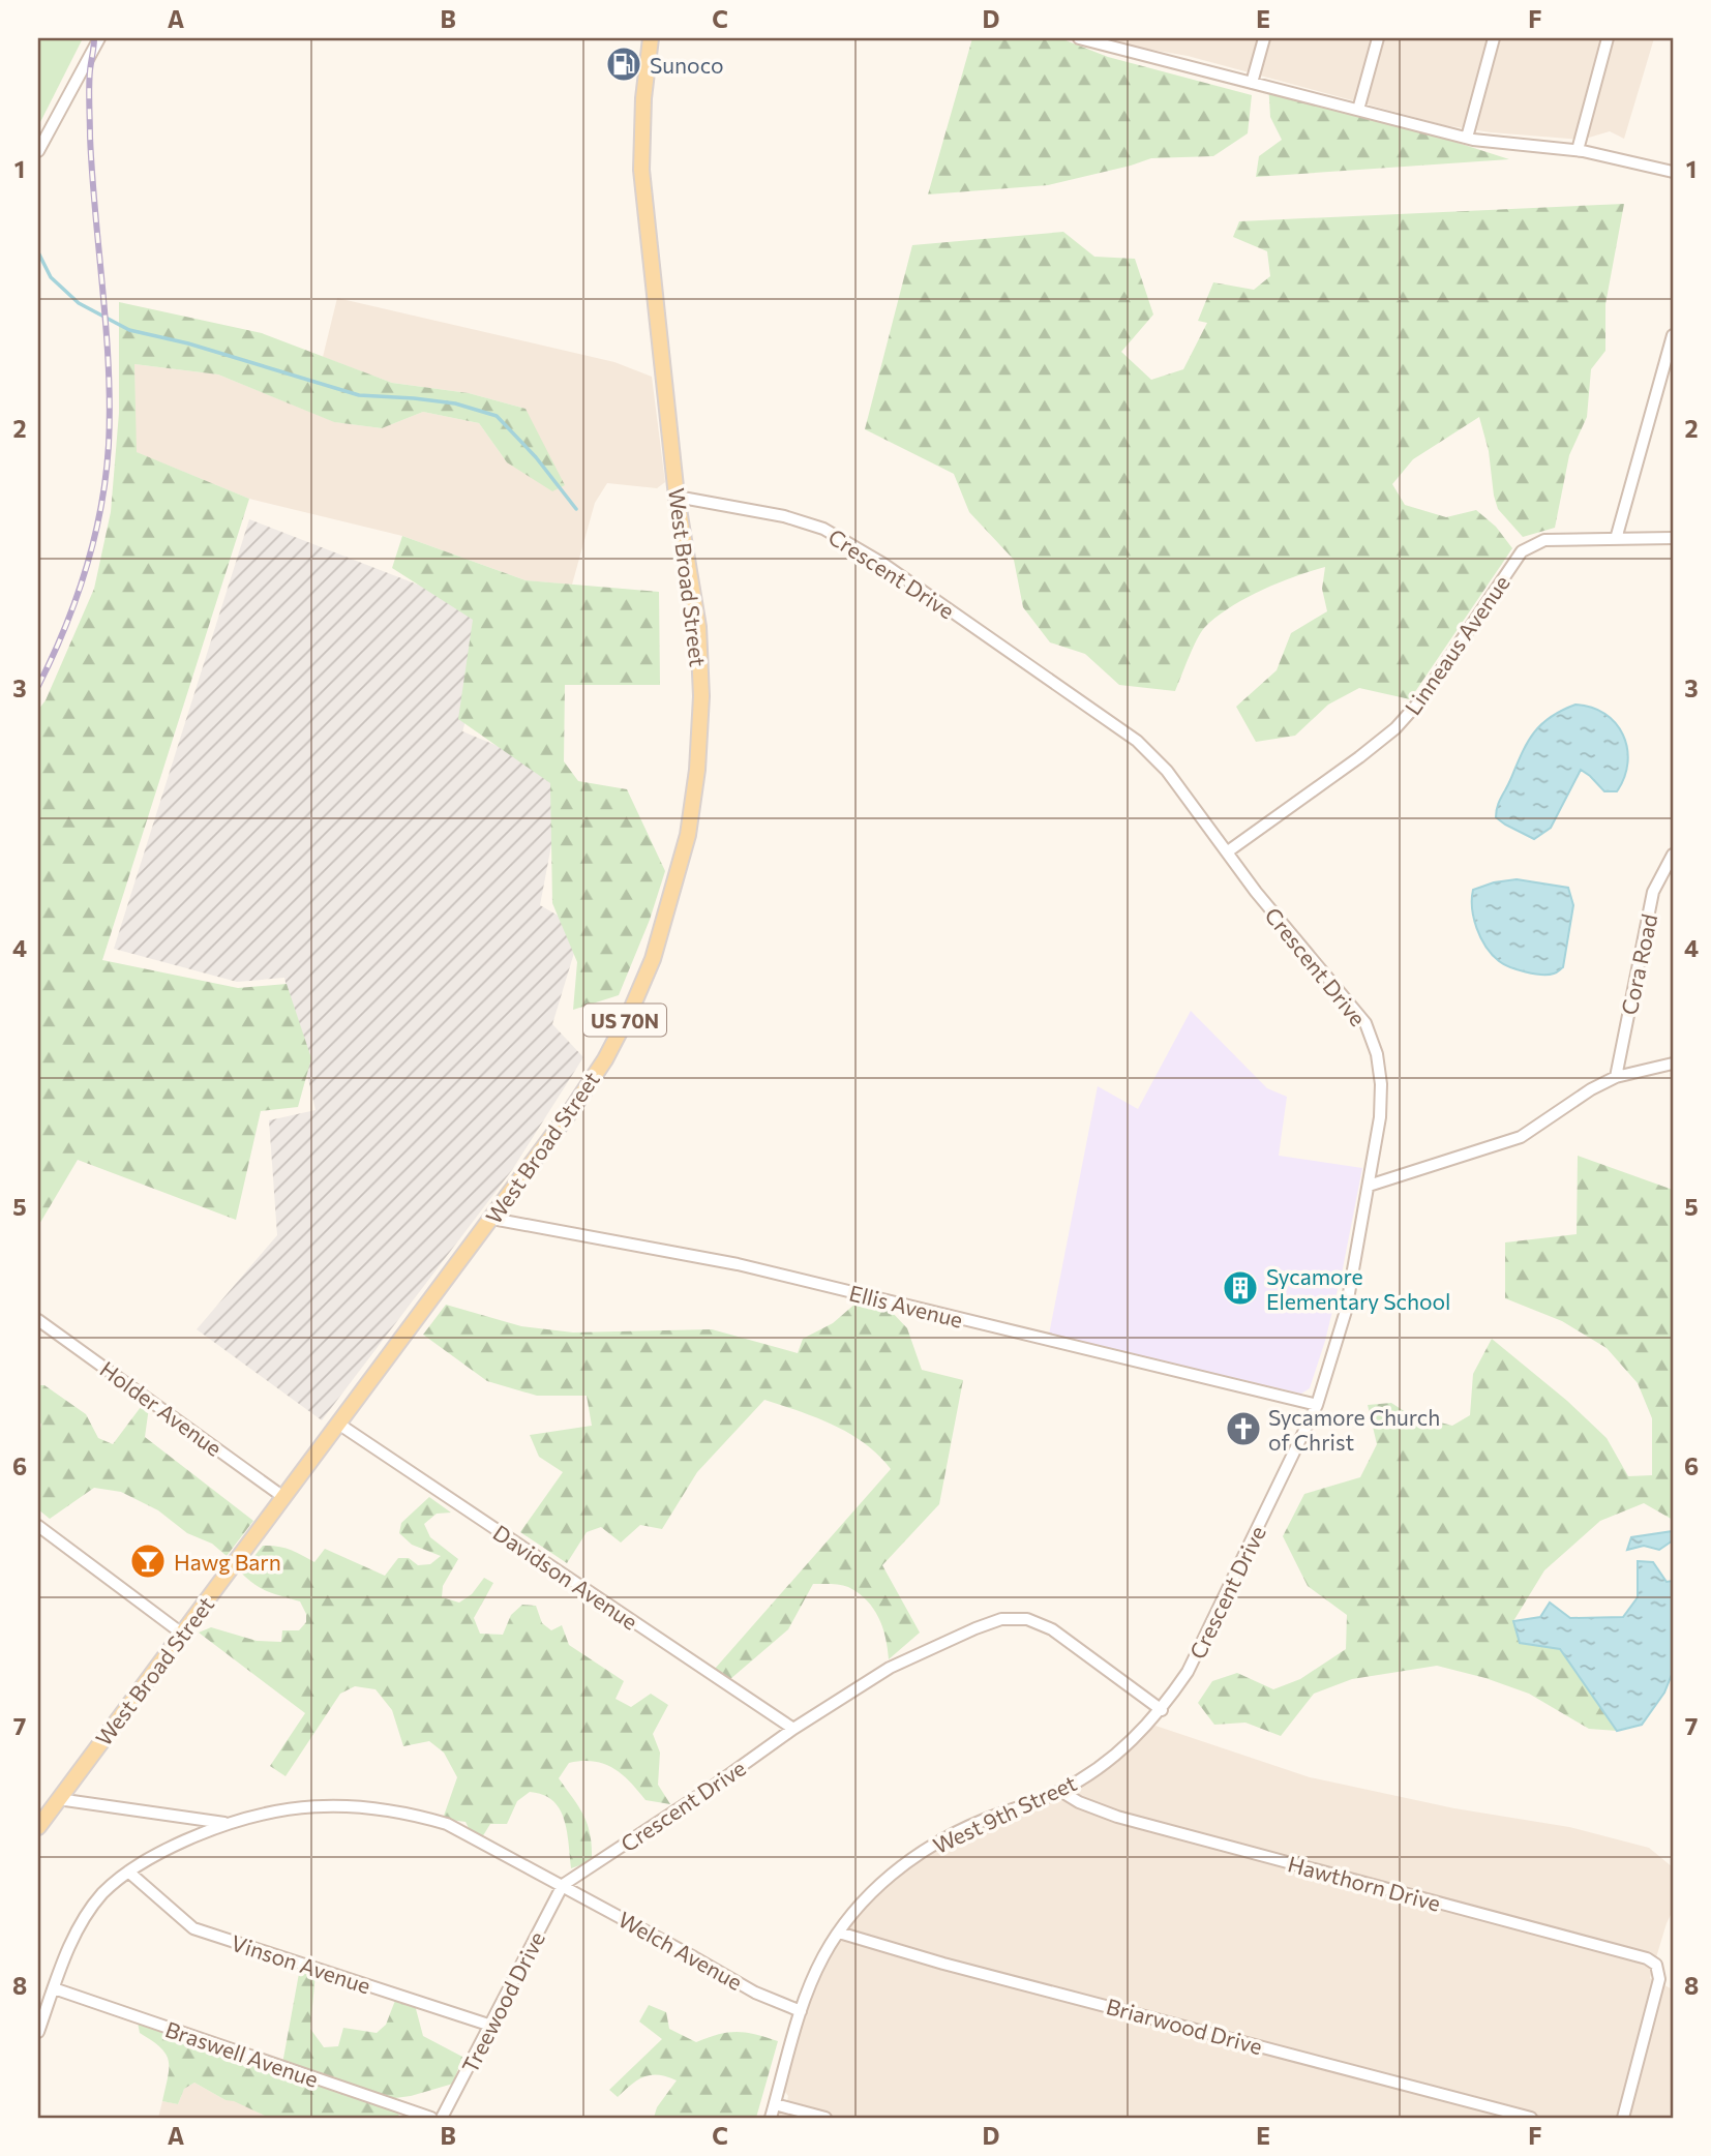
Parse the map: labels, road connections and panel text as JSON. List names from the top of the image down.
{
  "streets": {
    "main road": ["West Broad Street", "US 70N"],
    "street": [
      "Crescent Drive",
      "Linneaus Avenue",
      "Cora Road",
      "Ellis Avenue",
      "Holder Avenue",
      "Davidson Avenue",
      "West 9th Street",
      "Hawthorn Drive",
      "Welch Avenue",
      "Vinson Avenue",
      "Treewood Drive",
      "Briarwood Drive",
      "Braswell Avenue"
    ]
  },
  "crossings": [
    ["Crescent Drive", "West Broad Street"],
    ["Crescent Drive", "Linneaus Avenue"],
    ["Crescent Drive", "Ellis Avenue"],
    ["Crescent Drive", "Davidson Avenue"],
    ["Crescent Drive", "West 9th Street"],
    ["Crescent Drive", "Welch Avenue"],
    ["Crescent Drive", "Treewood Drive"],
    ["West Broad Street", "Ellis Avenue"],
    ["West Broad Street", "Holder Avenue"],
    ["West Broad Street", "Davidson Avenue"],
    ["West 9th Street", "Hawthorn Drive"],
    ["West 9th Street", "Welch Avenue"],
    ["West 9th Street", "Briarwood Drive"],
    ["Welch Avenue", "Treewood Drive"],
    ["Vinson Avenue", "Treewood Drive"]
  ],
  "places": {
    "fuel station": ["Sunoco"],
    "building": ["Sycamore Elementary School"],
    "church": ["Sycamore Church of Christ"],
    "bar": ["Hawg Barn"]
  },
  "grid": {
    "columns": [
      "A",
      "B",
      "C",
      "D",
      "E",
      "F"
    ],
    "rows": [
      "1",
      "2",
      "3",
      "4",
      "5",
      "6",
      "7",
      "8"
    ]
  }
}
